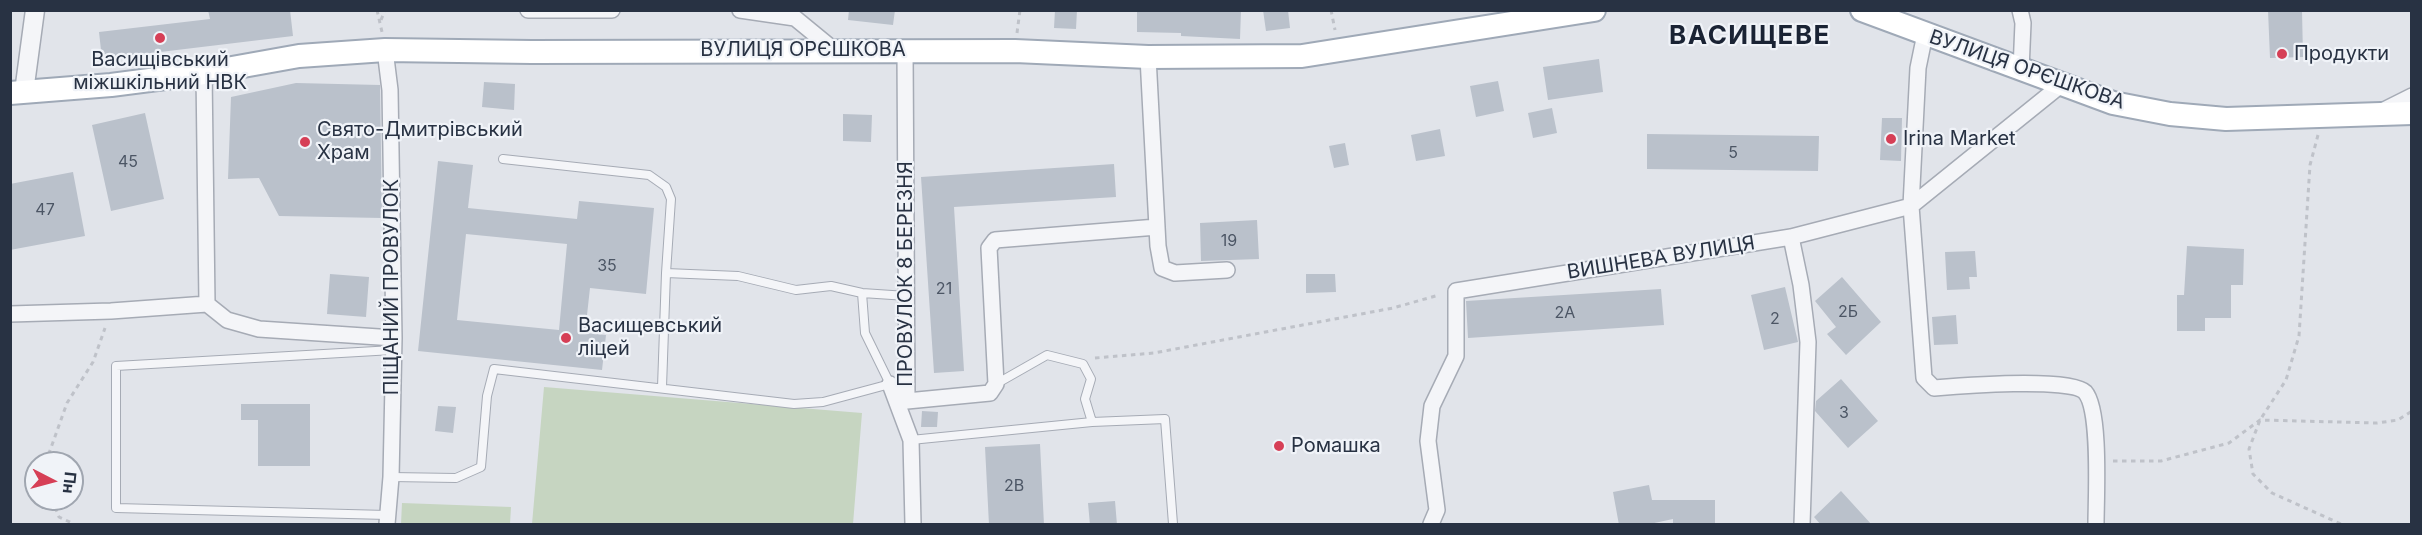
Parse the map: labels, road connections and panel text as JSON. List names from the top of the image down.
{
  "streets": {
    "main road": ["ВУЛИЦЯ ОРЄШКОВА"],
    "street": ["ВИШНЕВА ВУЛИЦЯ", "ПРОВУЛОК 8 БЕРЕЗНЯ", "ПІЩАНИЙ ПРОВУЛОК"]
  },
  "crossings": [
    ["ВУЛИЦЯ ОРЄШКОВА", "ВИШНЕВА ВУЛИЦЯ"],
    ["ВУЛИЦЯ ОРЄШКОВА", "ПРОВУЛОК 8 БЕРЕЗНЯ"],
    ["ВУЛИЦЯ ОРЄШКОВА", "ПІЩАНИЙ ПРОВУЛОК"]
  ],
  "districts": ["ВАСИЩЕВЕ"],
  "places": [
    "Васищівський міжшкільний НВК",
    "Продукти",
    "Irina Market",
    "Свято-Дмитрівський Храм",
    "Васищевський ліцей",
    "Ромашка"
  ],
  "house_numbers": [
    "5",
    "45",
    "47",
    "19",
    "35",
    "21",
    "2Б",
    "2А",
    "2",
    "3",
    "2В"
  ],
  "north": "right"
}
